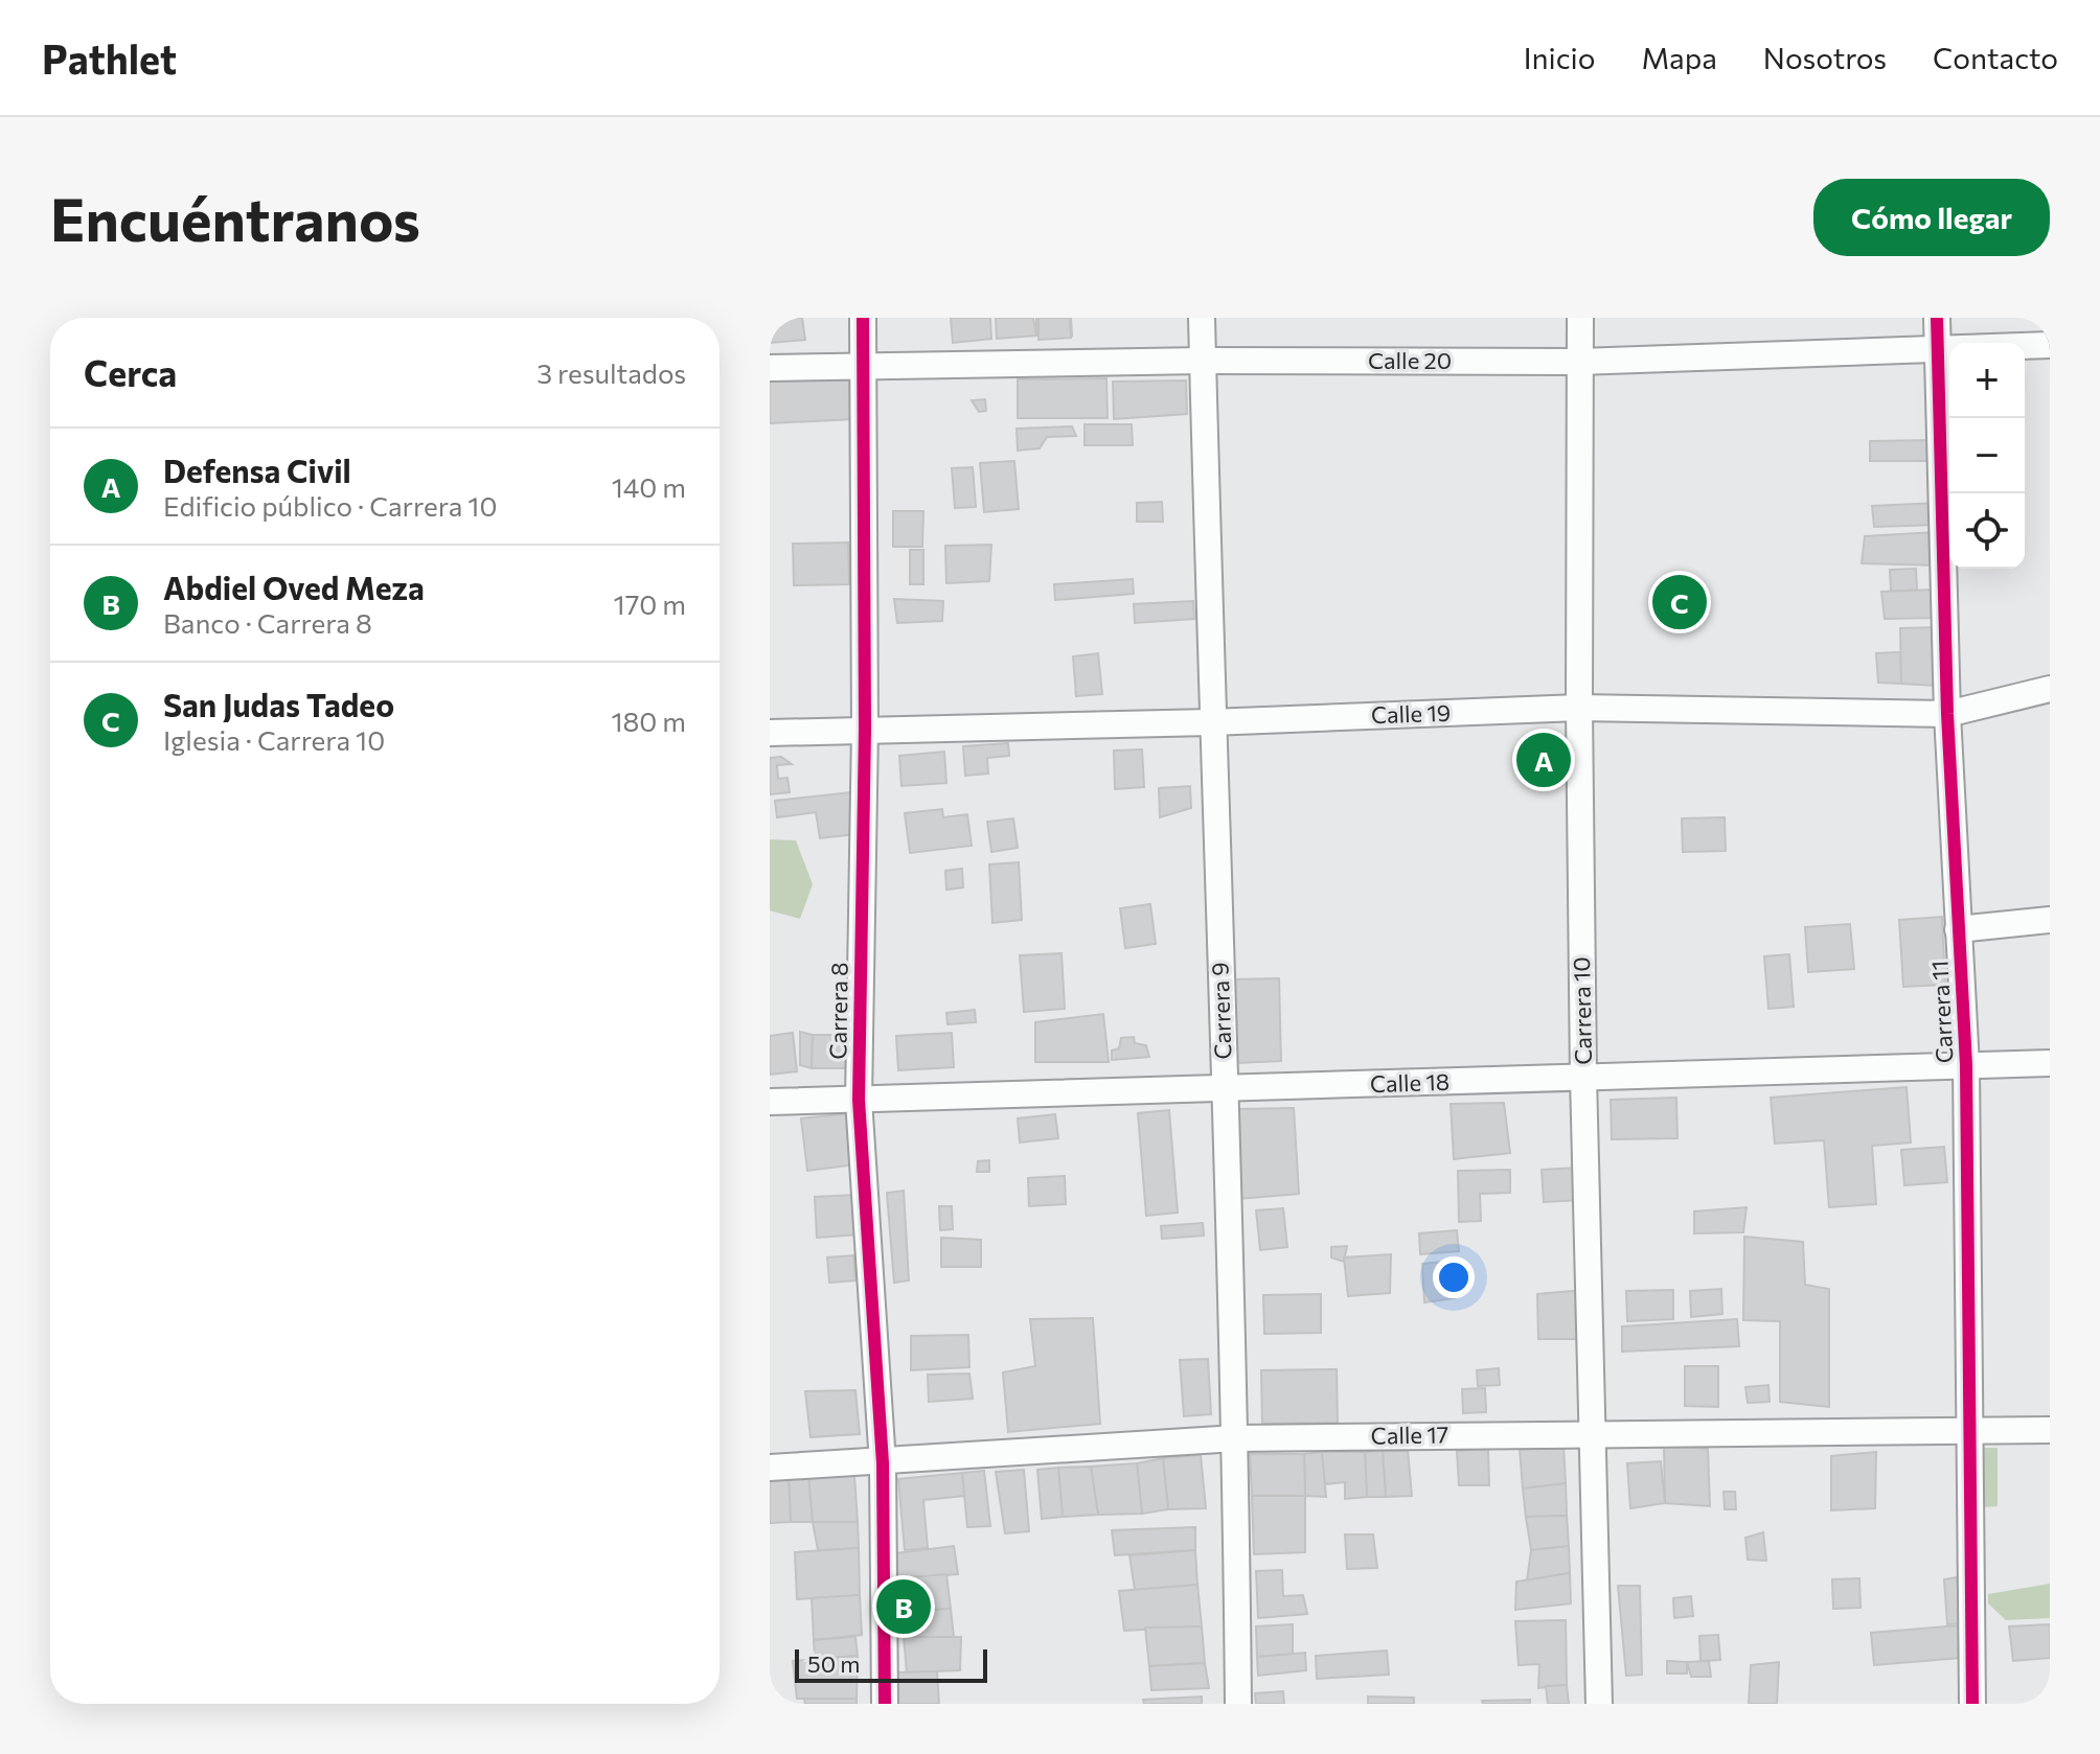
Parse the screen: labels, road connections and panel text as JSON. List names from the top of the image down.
{
  "streets": {
    "street": [
      "Calle 20",
      "Calle 19",
      "Carrera 8",
      "Carrera 9",
      "Carrera 10",
      "Carrera 11",
      "Calle 18",
      "Calle 17"
    ]
  },
  "crossings": [
    ["Calle 20", "Carrera 8"],
    ["Calle 20", "Carrera 9"],
    ["Calle 20", "Carrera 10"],
    ["Calle 20", "Carrera 11"],
    ["Calle 19", "Carrera 8"],
    ["Calle 19", "Carrera 9"],
    ["Calle 19", "Carrera 10"],
    ["Calle 19", "Carrera 11"],
    ["Carrera 8", "Calle 18"],
    ["Carrera 8", "Calle 17"],
    ["Carrera 9", "Calle 18"],
    ["Carrera 9", "Calle 17"],
    ["Carrera 10", "Calle 18"],
    ["Carrera 10", "Calle 17"],
    ["Carrera 11", "Calle 18"],
    ["Carrera 11", "Calle 17"]
  ],
  "scale_bar": "50 m",
  "page": {
    "header": "Pathlet",
    "nav": [
      "Inicio",
      "Mapa",
      "Nosotros",
      "Contacto"
    ],
    "buttons": "Cómo llegar",
    "title": "Encuéntranos",
    "heading": ["Cerca", "3 resultados"],
    "map_buttons": ["+", "−"],
    "list": [
      {
        "mark": "A",
        "name": "Defensa Civil",
        "note": "Edificio público · Carrera 10",
        "value": "140 m"
      },
      {
        "mark": "B",
        "name": "Abdiel Oved Meza",
        "note": "Banco · Carrera 8",
        "value": "170 m"
      },
      {
        "mark": "C",
        "name": "San Judas Tadeo",
        "note": "Iglesia · Carrera 10",
        "value": "180 m"
      }
    ],
    "pins": ["C", "A", "B"],
    "scale": "50 m"
  }
}
